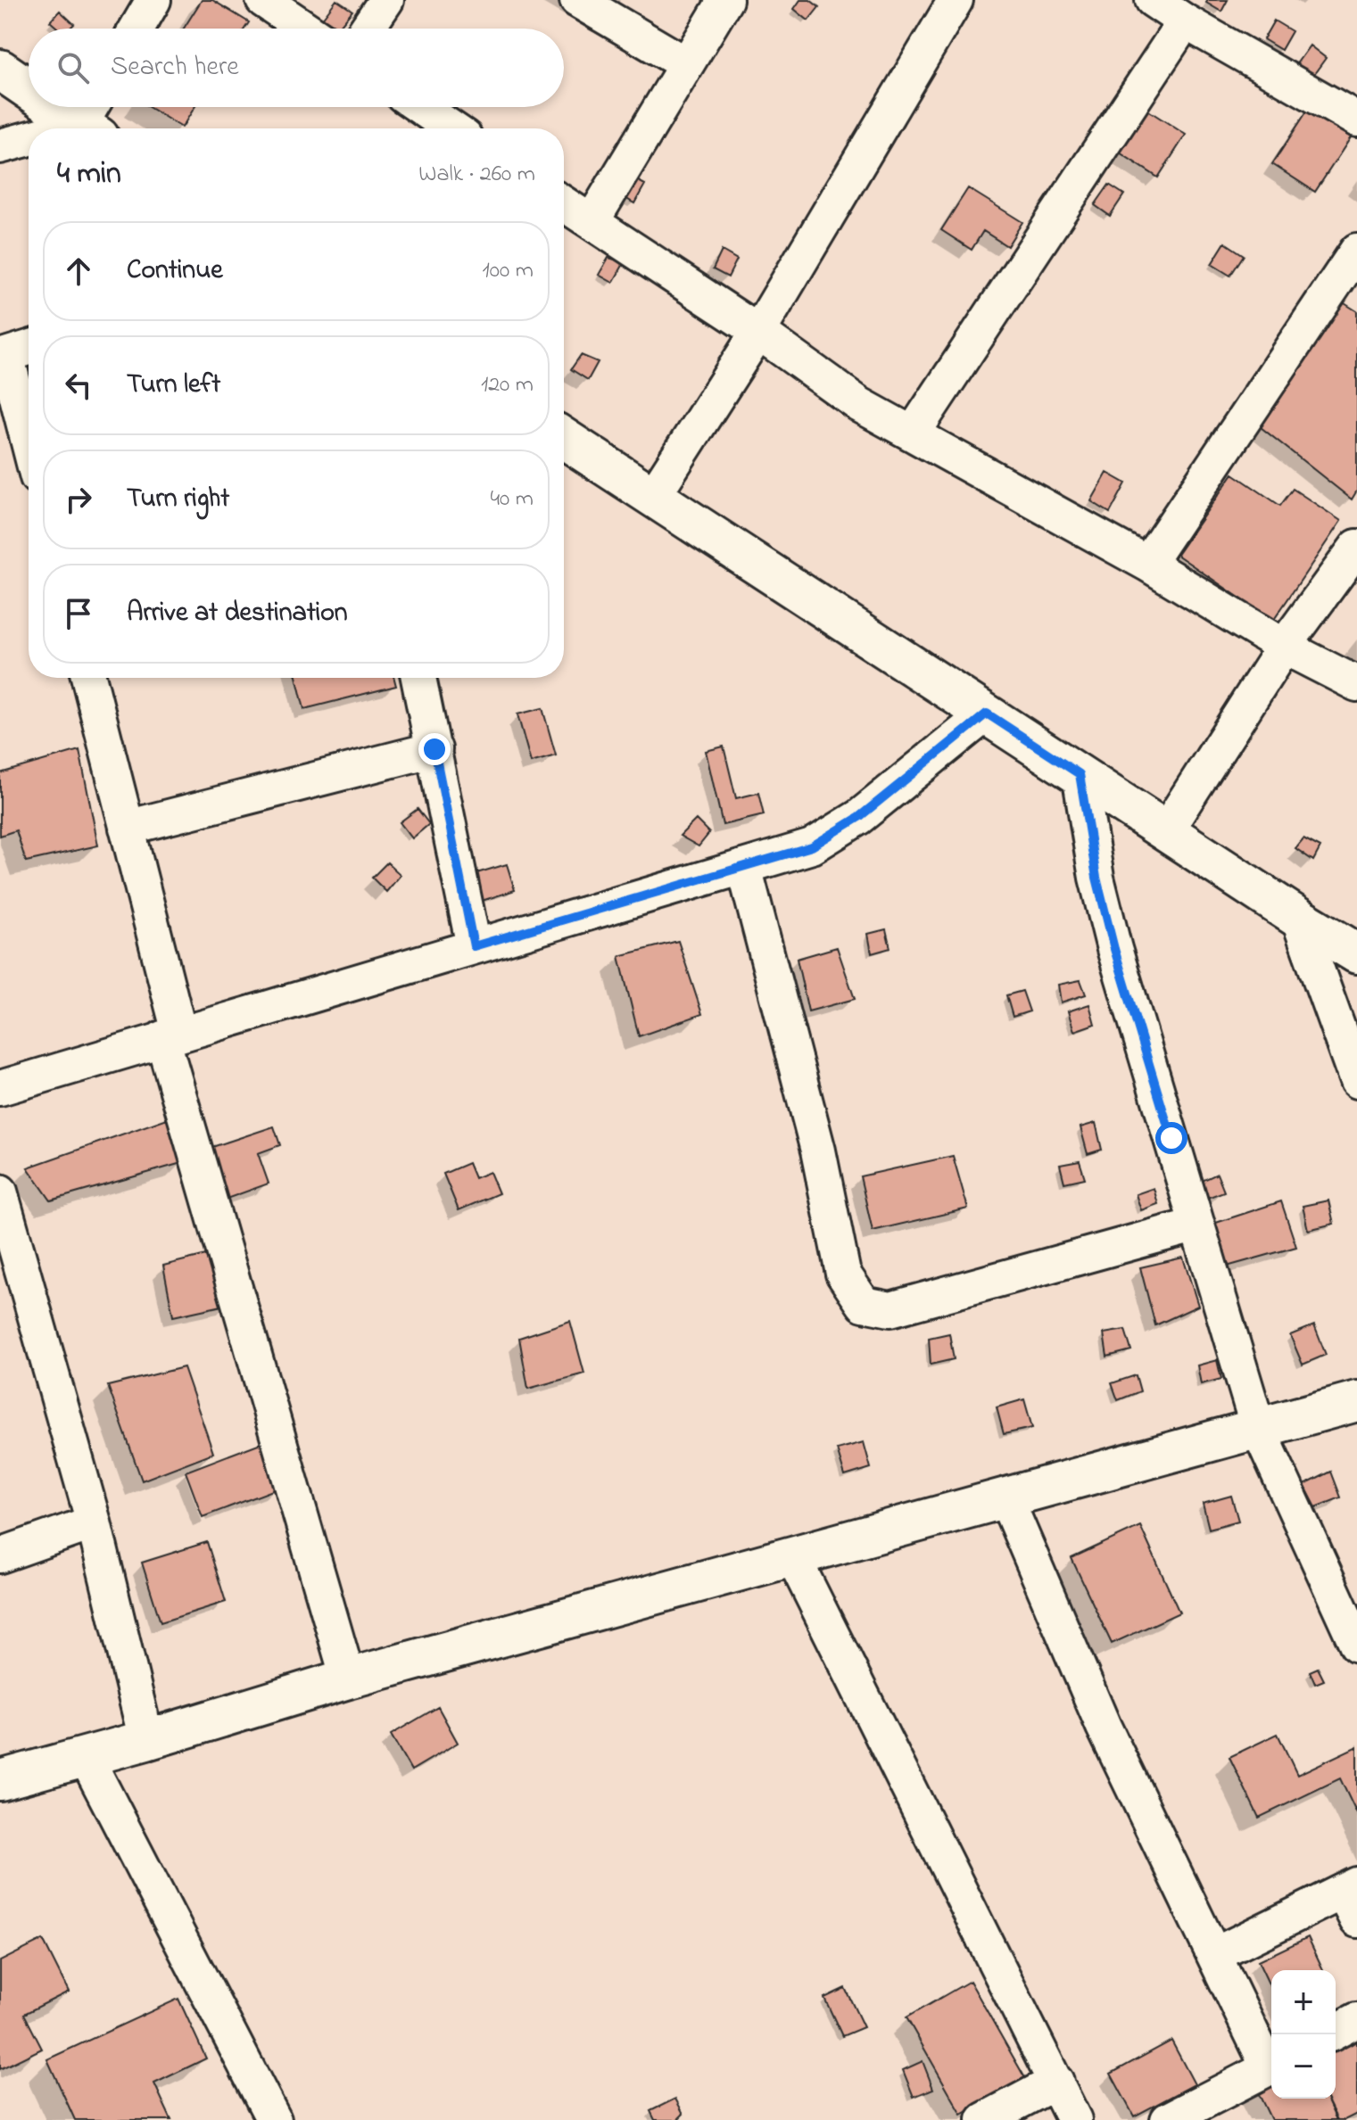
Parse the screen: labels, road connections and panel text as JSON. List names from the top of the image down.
{
  "page": {
    "search": "Search here",
    "heading": ["4 min", "Walk · 260 m"],
    "list": [
      ["Continue", "100 m"],
      ["Turn left", "120 m"],
      ["Turn right", "40 m"],
      "Arrive at destination"
    ],
    "map_buttons": ["+", "−"]
  }
}
